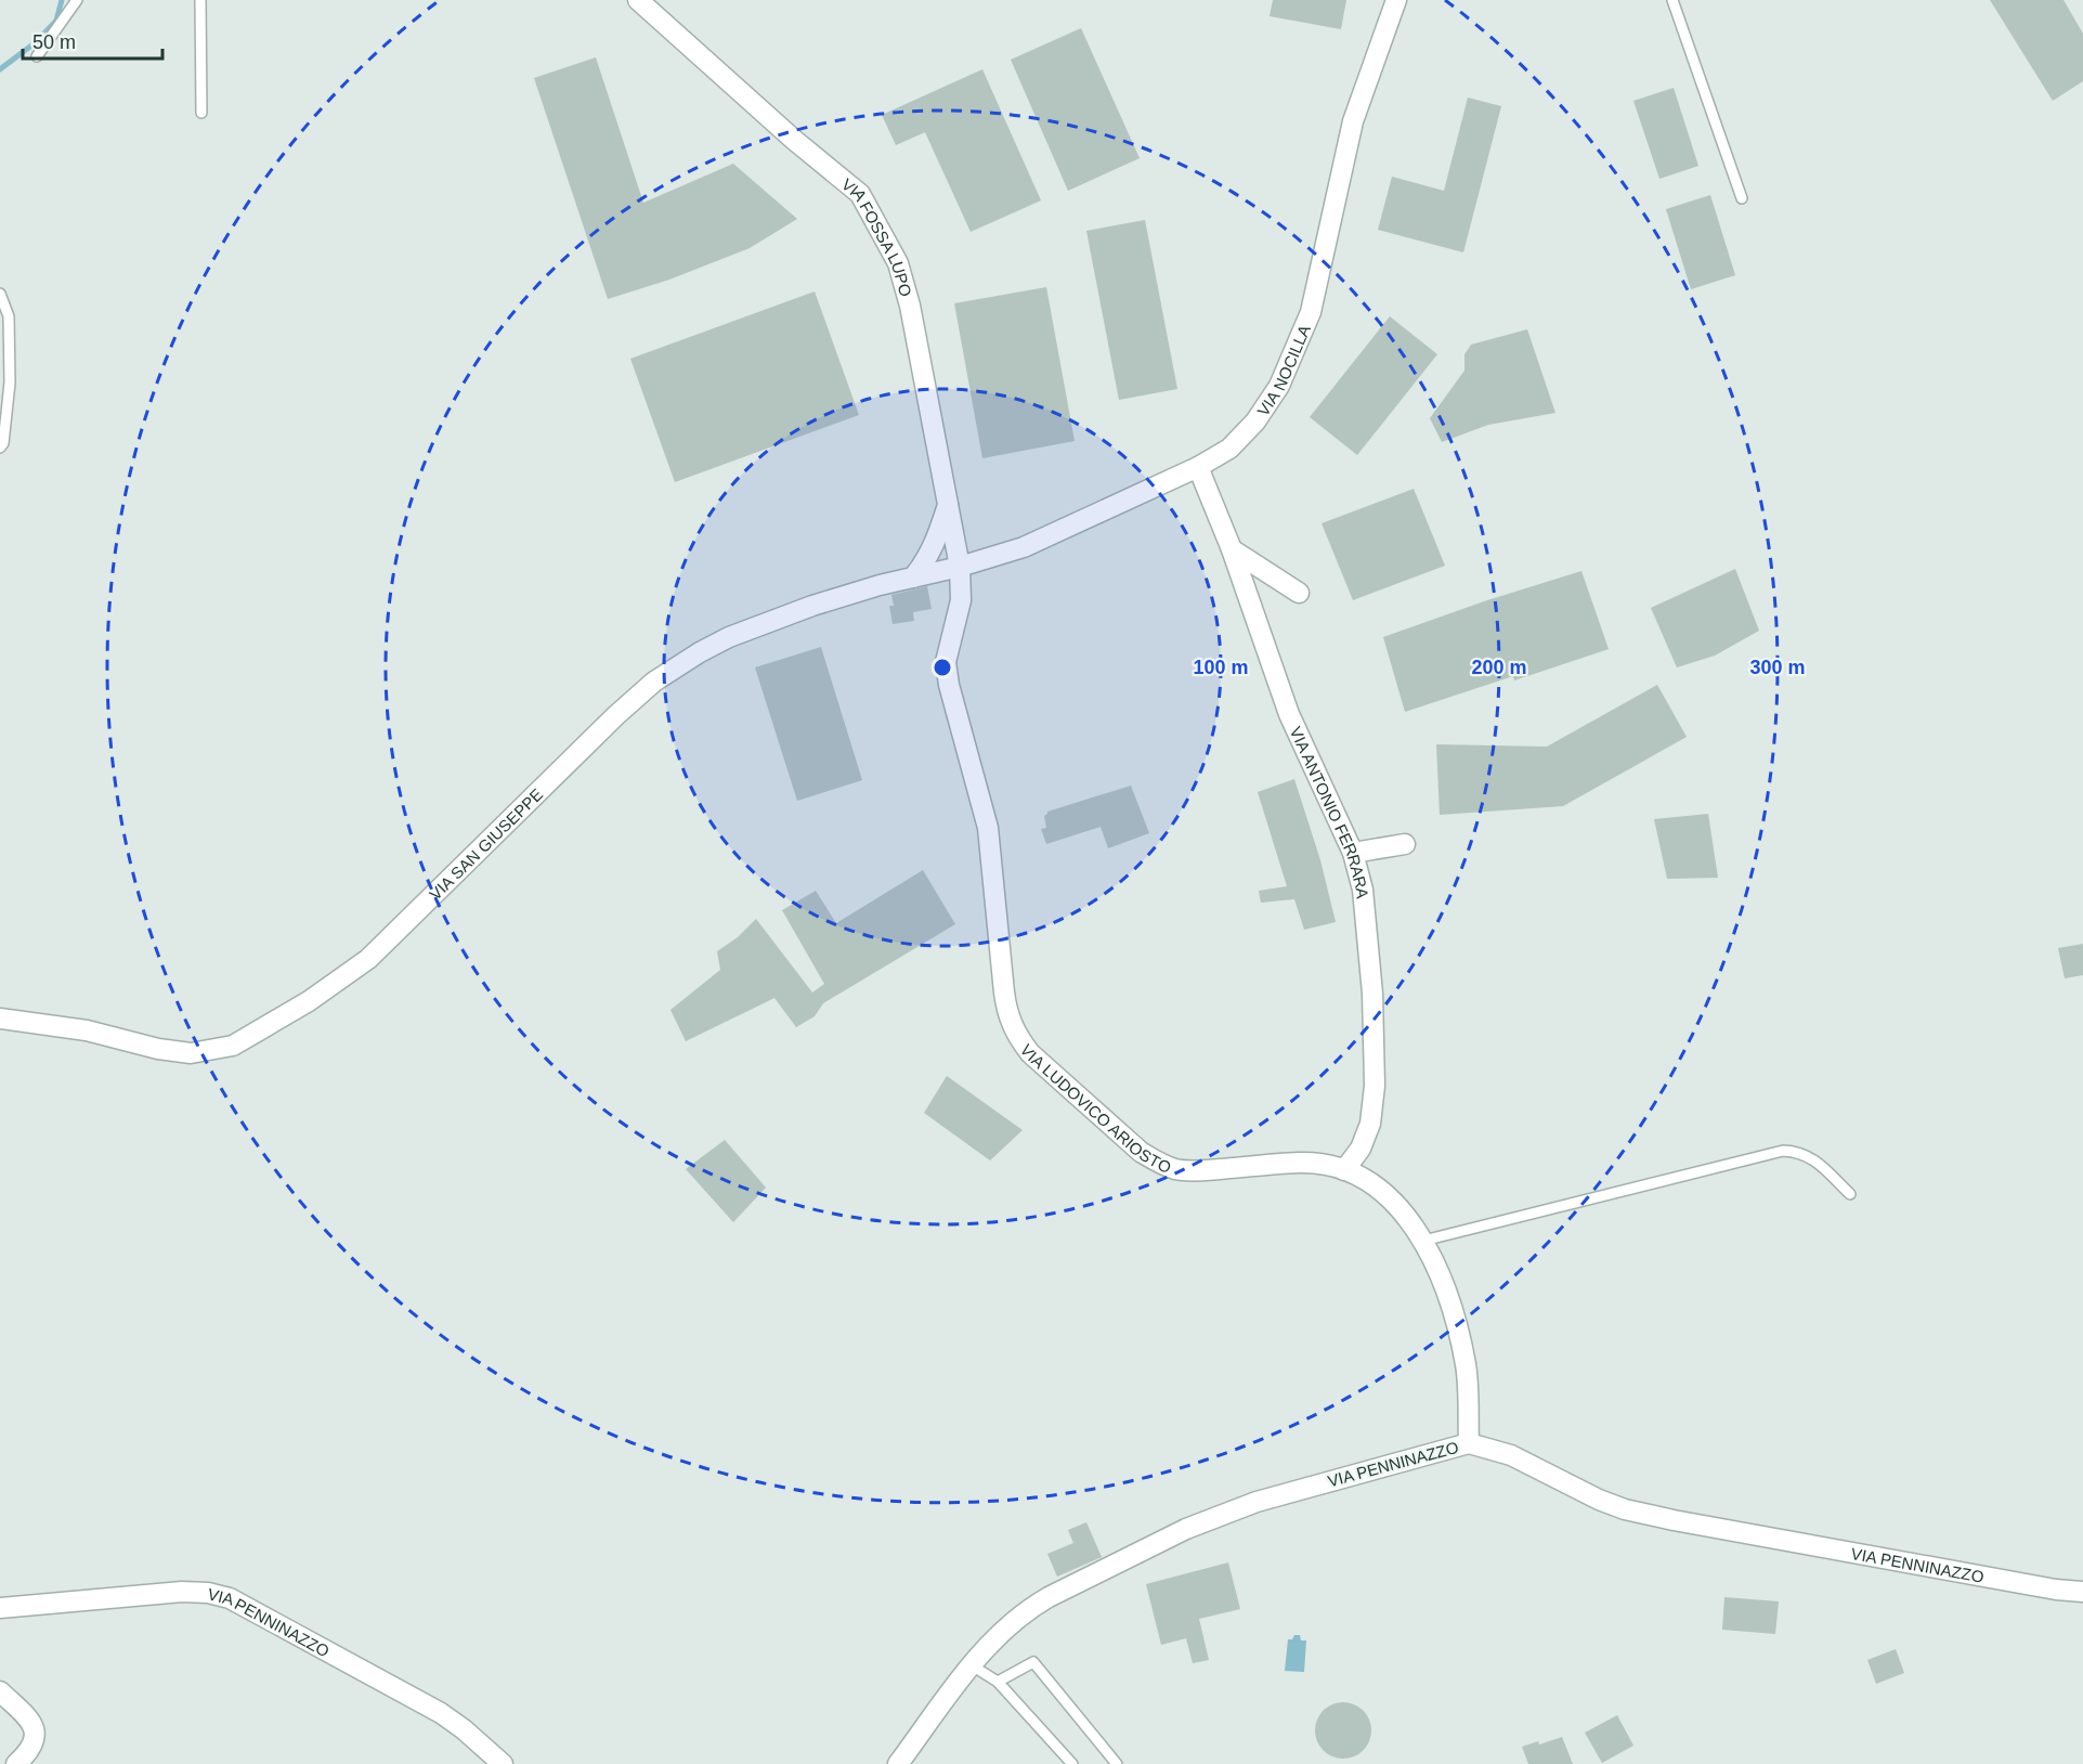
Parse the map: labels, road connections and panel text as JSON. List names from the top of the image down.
{
  "streets": {
    "street": [
      "VIA FOSSA LUPO",
      "VIA NOCILLA",
      "VIA ANTONIO FERRARA",
      "VIA SAN GIUSEPPE",
      "VIA LUDOVICO ARIOSTO",
      "VIA PENNINAZZO"
    ]
  },
  "crossings": [
    ["VIA FOSSA LUPO", "VIA NOCILLA"],
    ["VIA FOSSA LUPO", "VIA SAN GIUSEPPE"],
    ["VIA FOSSA LUPO", "VIA LUDOVICO ARIOSTO"],
    ["VIA NOCILLA", "VIA ANTONIO FERRARA"],
    ["VIA NOCILLA", "VIA SAN GIUSEPPE"],
    ["VIA NOCILLA", "VIA LUDOVICO ARIOSTO"],
    ["VIA ANTONIO FERRARA", "VIA LUDOVICO ARIOSTO"],
    ["VIA SAN GIUSEPPE", "VIA LUDOVICO ARIOSTO"],
    ["VIA LUDOVICO ARIOSTO", "VIA PENNINAZZO"]
  ],
  "scale_bar": "50 m",
  "rings": ["100 m", "200 m", "300 m"]
}
